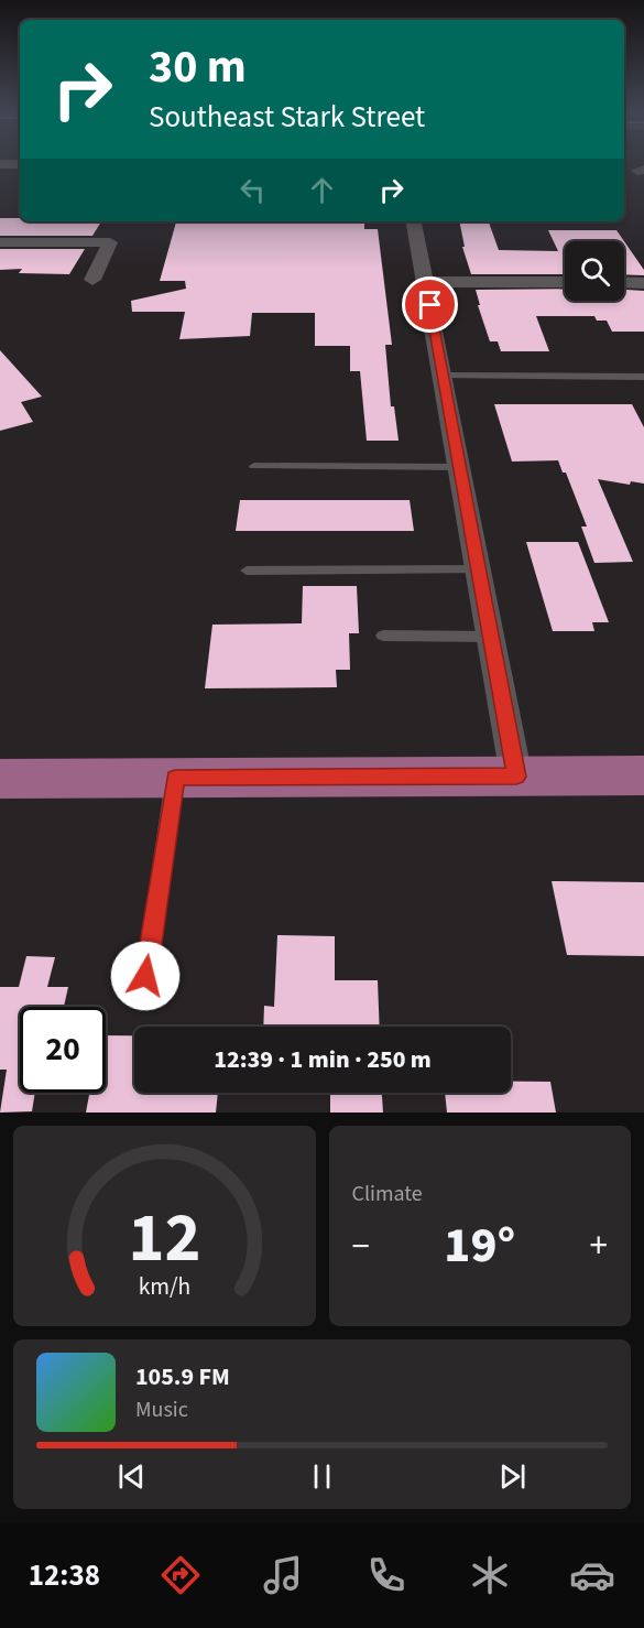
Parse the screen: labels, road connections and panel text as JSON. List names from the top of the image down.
{
  "page": {
    "turn": ["30 m", "Southeast Stark Street"],
    "limit": "20",
    "trip": "12:39 · 1 min · 250 m",
    "tile": "Climate",
    "heat": ["−", "19°", "+"],
    "song": ["105.9 FM", "Music"],
    "tabs": "12:38",
    "gauge": ["12", "km/h"]
  }
}
